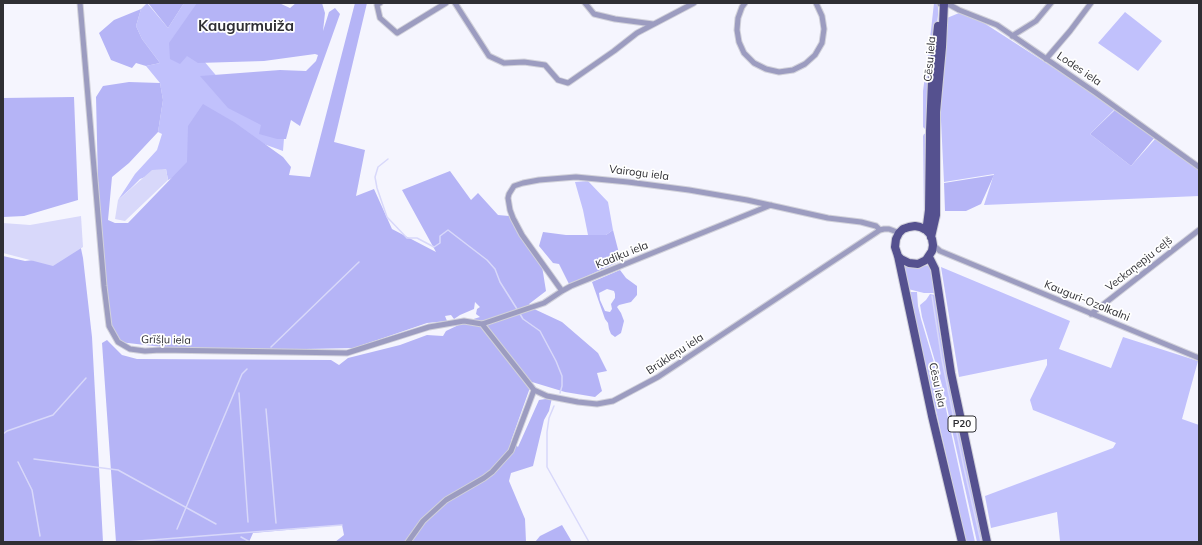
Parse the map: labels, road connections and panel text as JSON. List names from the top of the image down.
{
  "streets": {
    "main road": ["Cēsu iela", "P20"],
    "street": [
      "Lodes iela",
      "Vairogu iela",
      "Kadiķu iela",
      "Veckaņepju ceļš",
      "Kauguri-Ozolkalni",
      "Grīšļu iela",
      "Brūkleņu iela"
    ]
  },
  "crossings": [
    ["Cēsu iela", "Lodes iela"],
    ["Vairogu iela", "Kadiķu iela"],
    ["Vairogu iela", "Brūkleņu iela"],
    ["Kadiķu iela", "Grīšļu iela"],
    ["Veckaņepju ceļš", "Kauguri-Ozolkalni"]
  ],
  "districts": ["Kaugurmuiža"]
}
